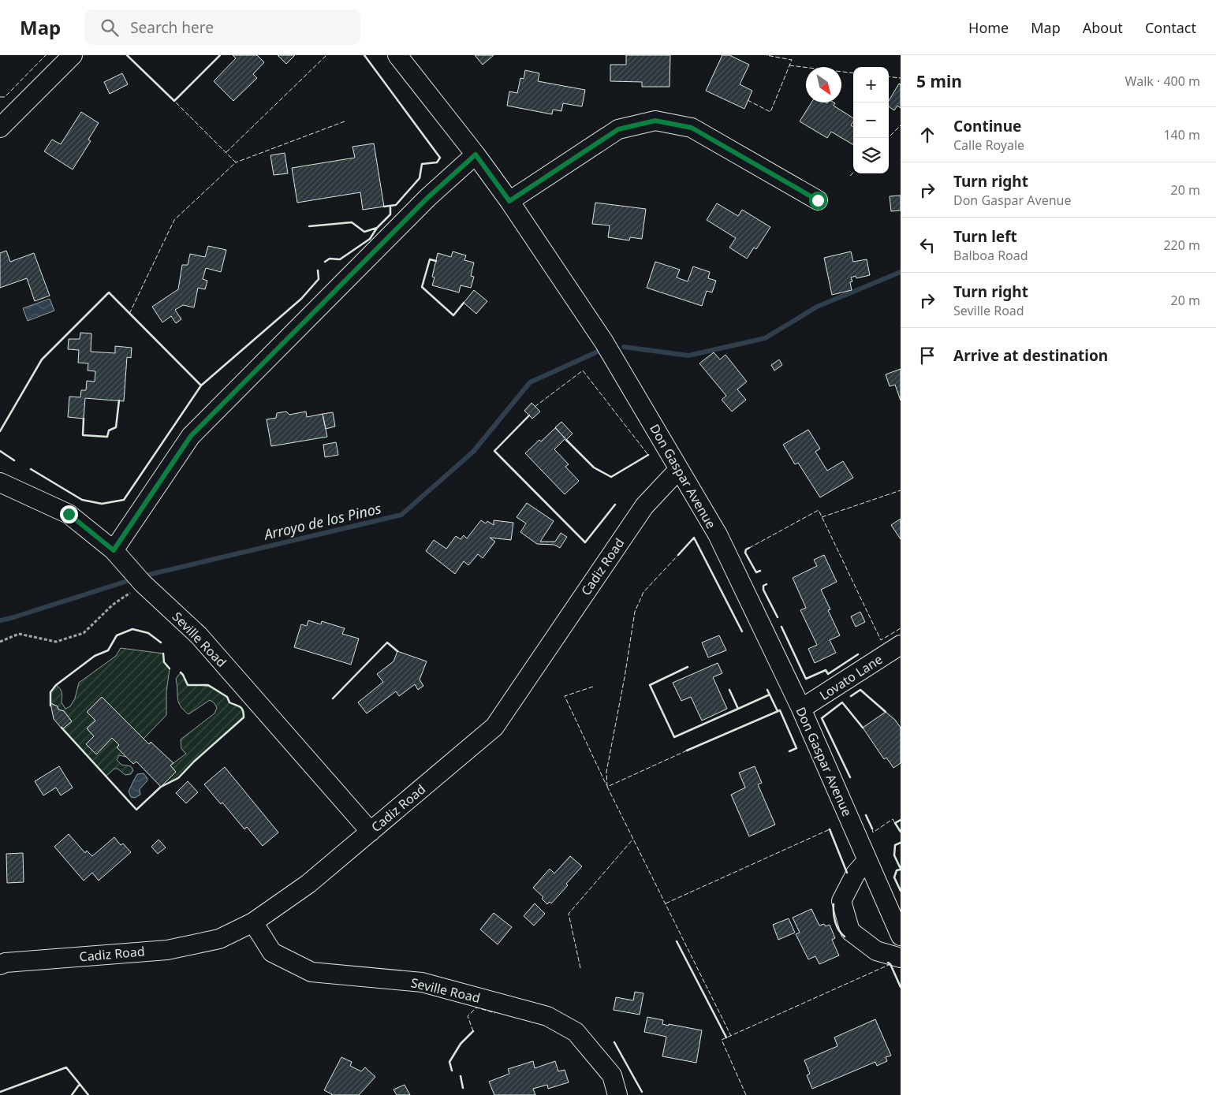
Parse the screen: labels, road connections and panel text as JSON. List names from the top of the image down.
{
  "streets": {
    "street": [
      "Don Gaspar Avenue",
      "Cadiz Road",
      "Seville Road",
      "Lovato Lane"
    ]
  },
  "crossings": [
    ["Don Gaspar Avenue", "Cadiz Road"],
    ["Don Gaspar Avenue", "Lovato Lane"],
    ["Cadiz Road", "Seville Road"]
  ],
  "water": ["Arroyo de los Pinos"],
  "north": "bottom right",
  "page": {
    "header": "Map",
    "search": "Search here",
    "nav": [
      "Home",
      "Map",
      "About",
      "Contact"
    ],
    "heading": ["5 min", "Walk · 400 m"],
    "map_buttons": ["+", "−"],
    "list": [
      ["Continue", "Calle Royale", "140 m"],
      ["Turn right", "Don Gaspar Avenue", "20 m"],
      ["Turn left", "Balboa Road", "220 m"],
      ["Turn right", "Seville Road", "20 m"],
      "Arrive at destination"
    ]
  }
}
